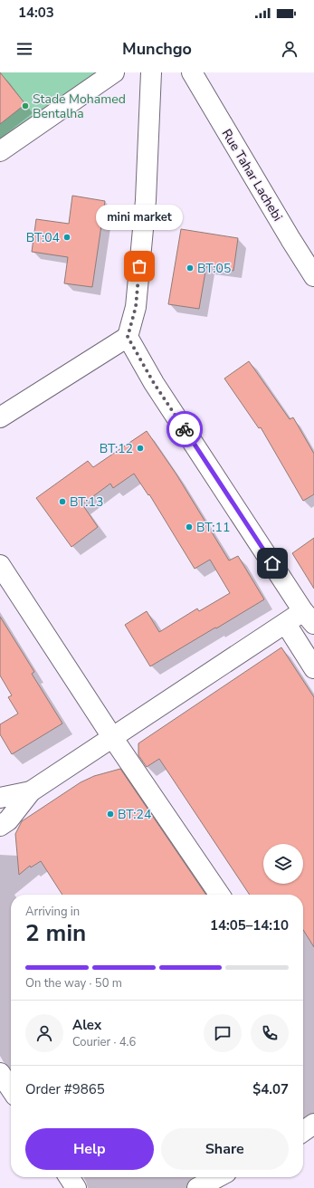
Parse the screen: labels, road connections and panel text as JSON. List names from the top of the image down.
{
  "streets": {
    "street": ["Rue Tahar Lachebi"]
  },
  "places": [
    "Stade Mohamed Bentalha",
    "BT:04",
    "mini market",
    "BT:05",
    "BT:12",
    "BT:13",
    "BT:11",
    "BT:24"
  ],
  "page": {
    "status": "14:03",
    "header": "Munchgo",
    "bubble": "mini market",
    "heading": ["2 min", "Arriving in", "14:05–14:10"],
    "panel": [
      "Alex",
      "Courier · 4.6",
      "Order #9865",
      "$4.07"
    ],
    "bar": "On the way · 50 m",
    "buttons": ["Help", "Share"]
  }
}
